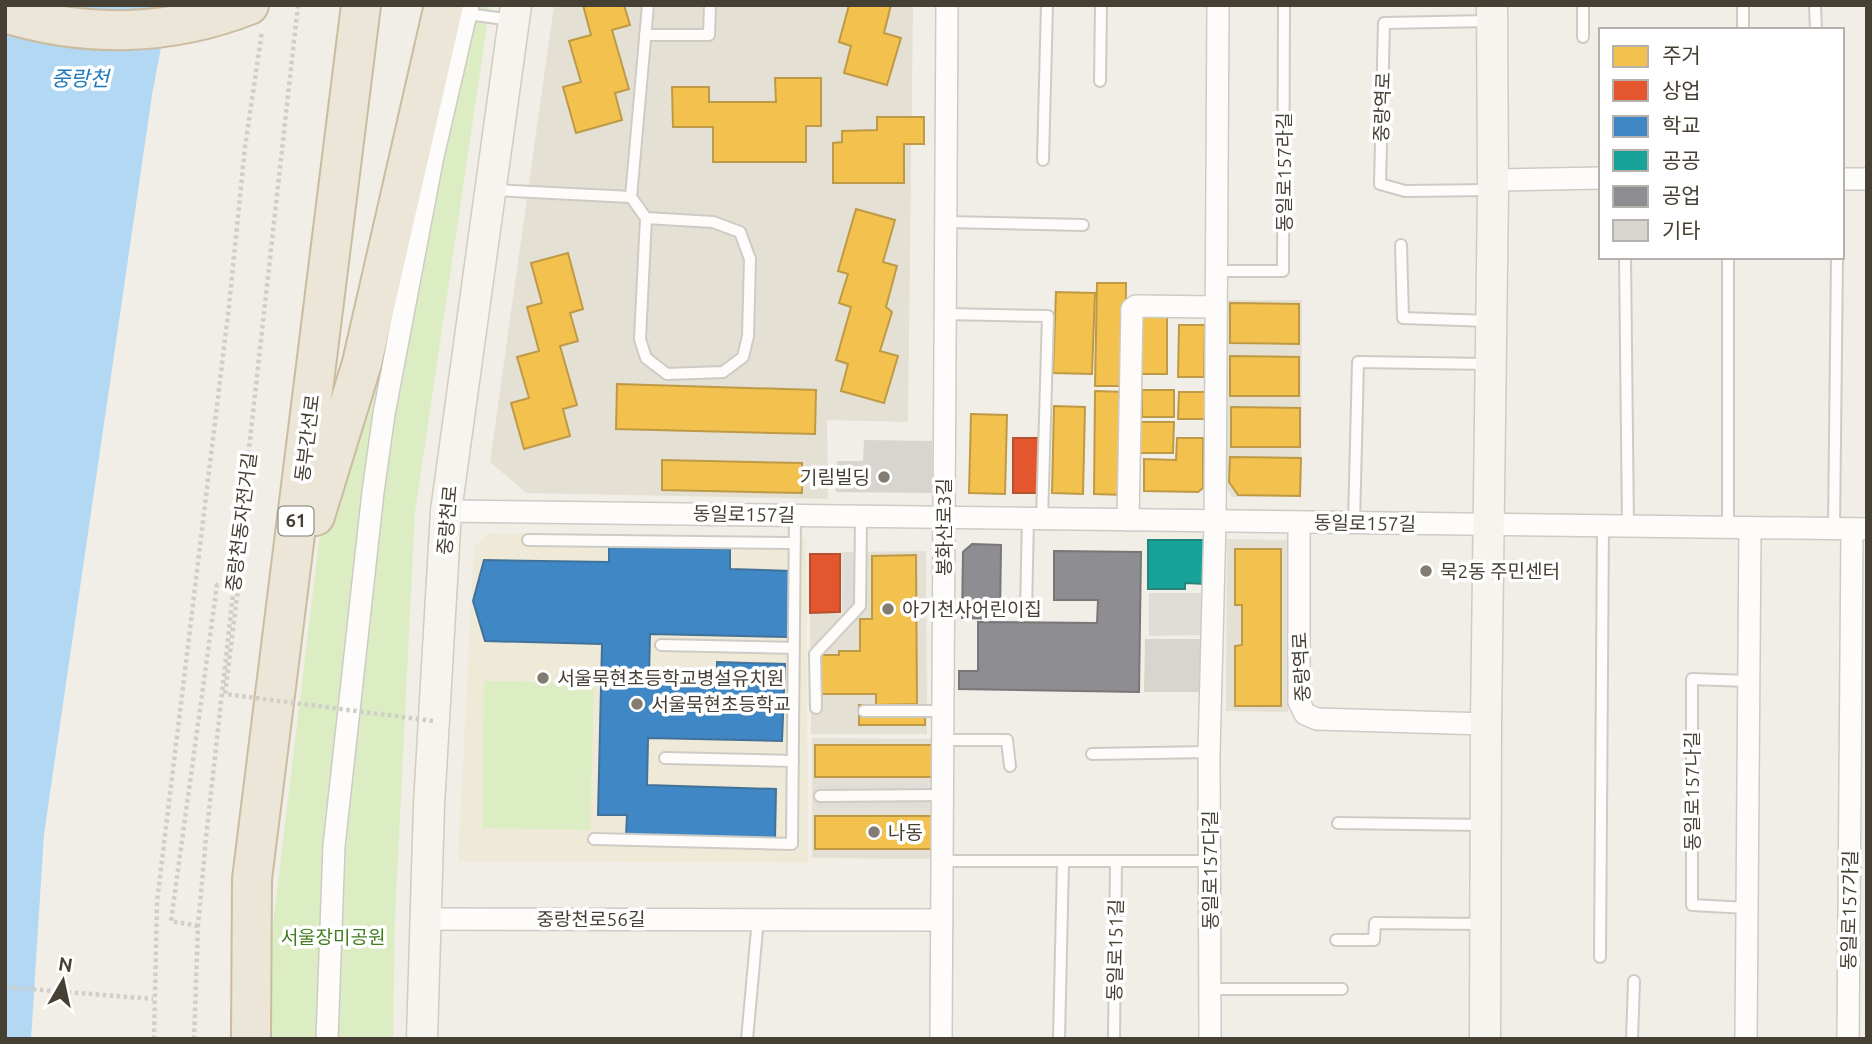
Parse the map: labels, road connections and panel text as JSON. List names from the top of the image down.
{
  "streets": {
    "highway": ["동부간선로", "61"],
    "main road": ["중랑역로", "중랑천로"],
    "street": [
      "동일로157길",
      "봉화산로3길",
      "동일로157다길",
      "동일로157가길",
      "중랑천로56길"
    ],
    "lane": ["동일로157라길", "동일로157나길", "동일로151길"],
    "path": ["중랑천동자전거길"]
  },
  "crossings": [
    ["중랑역로", "동일로157길"],
    ["동일로157길", "중랑천로"],
    ["동일로157길", "봉화산로3길"],
    ["동일로157길", "동일로157다길"],
    ["동일로157길", "동일로157가길"],
    ["중랑천로", "중랑천로56길"],
    ["봉화산로3길", "중랑천로56길"]
  ],
  "water": ["중랑천"],
  "parks": ["서울장미공원"],
  "places": [
    "기림빌딩",
    "묵2동 주민센터",
    "아기천사어린이집",
    "서울묵현초등학교병설유치원",
    "서울묵현초등학교",
    "나동"
  ],
  "legend": [
    "주거",
    "상업",
    "학교",
    "공공",
    "공업",
    "기타"
  ],
  "north": "top"
}
